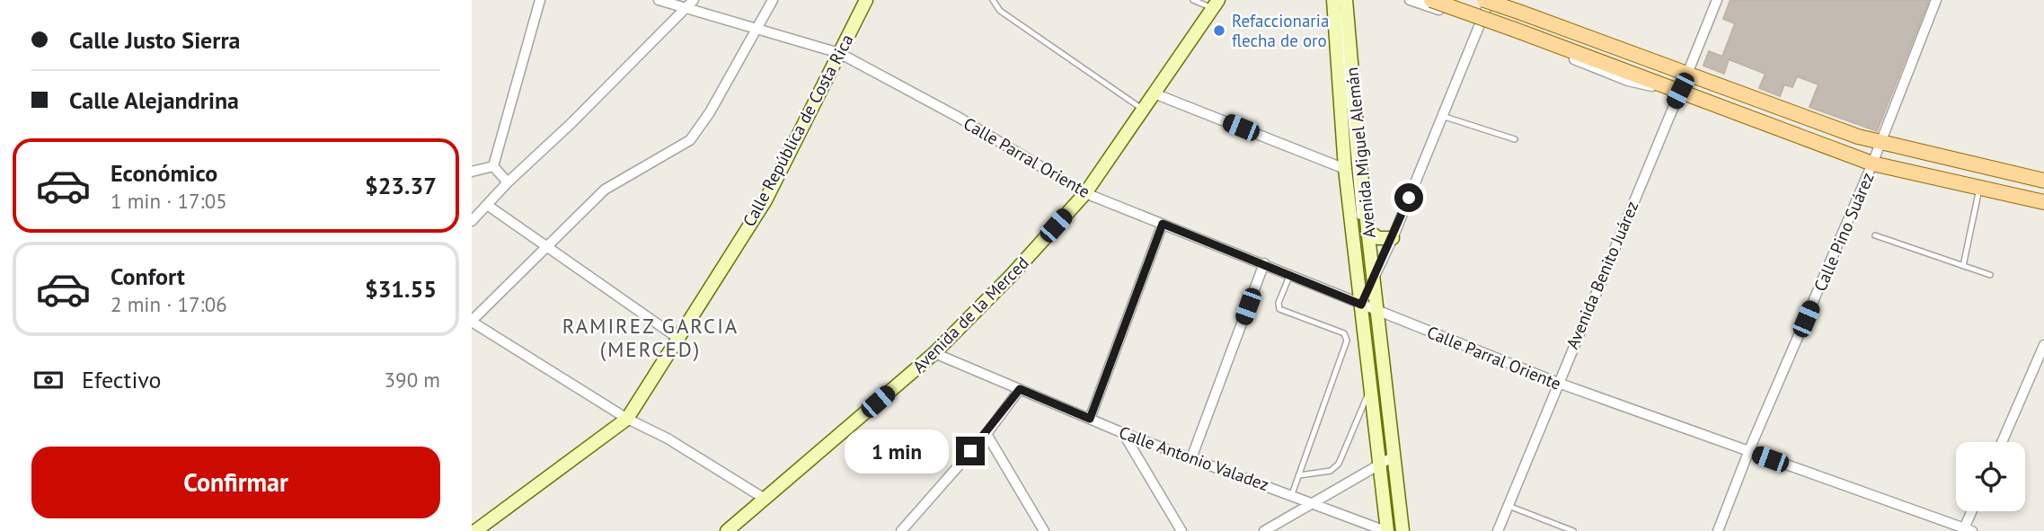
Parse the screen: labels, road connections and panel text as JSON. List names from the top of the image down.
{
  "streets": {
    "street": [
      "Calle República de Costa Rica",
      "Avenida Miguel Alemán",
      "Calle Parral Oriente",
      "Calle Pino Suárez",
      "Avenida Benito Juárez",
      "Avenida de la Merced",
      "Calle Antonio Valadez"
    ]
  },
  "crossings": [
    ["Calle República de Costa Rica", "Calle Parral Oriente"],
    ["Avenida Miguel Alemán", "Calle Parral Oriente"],
    ["Avenida Miguel Alemán", "Calle Antonio Valadez"],
    ["Calle Parral Oriente", "Calle Pino Suárez"],
    ["Calle Parral Oriente", "Avenida Benito Juárez"],
    ["Calle Parral Oriente", "Avenida de la Merced"],
    ["Avenida de la Merced", "Calle Antonio Valadez"]
  ],
  "districts": ["RAMIREZ GARCIA (MERCED)"],
  "places": ["Refaccionaria flecha de oro"],
  "page": {
    "banner": ["Calle Justo Sierra", "Calle Alejandrina"],
    "list": [
      {
        "name": "Económico",
        "note": "1 min · 17:05",
        "value": "$23.37"
      },
      {
        "name": "Confort",
        "note": "2 min · 17:06",
        "value": "$31.55"
      }
    ],
    "pay": ["Efectivo", "390 m"],
    "bubble": "1 min",
    "buttons": "Confirmar"
  }
}
